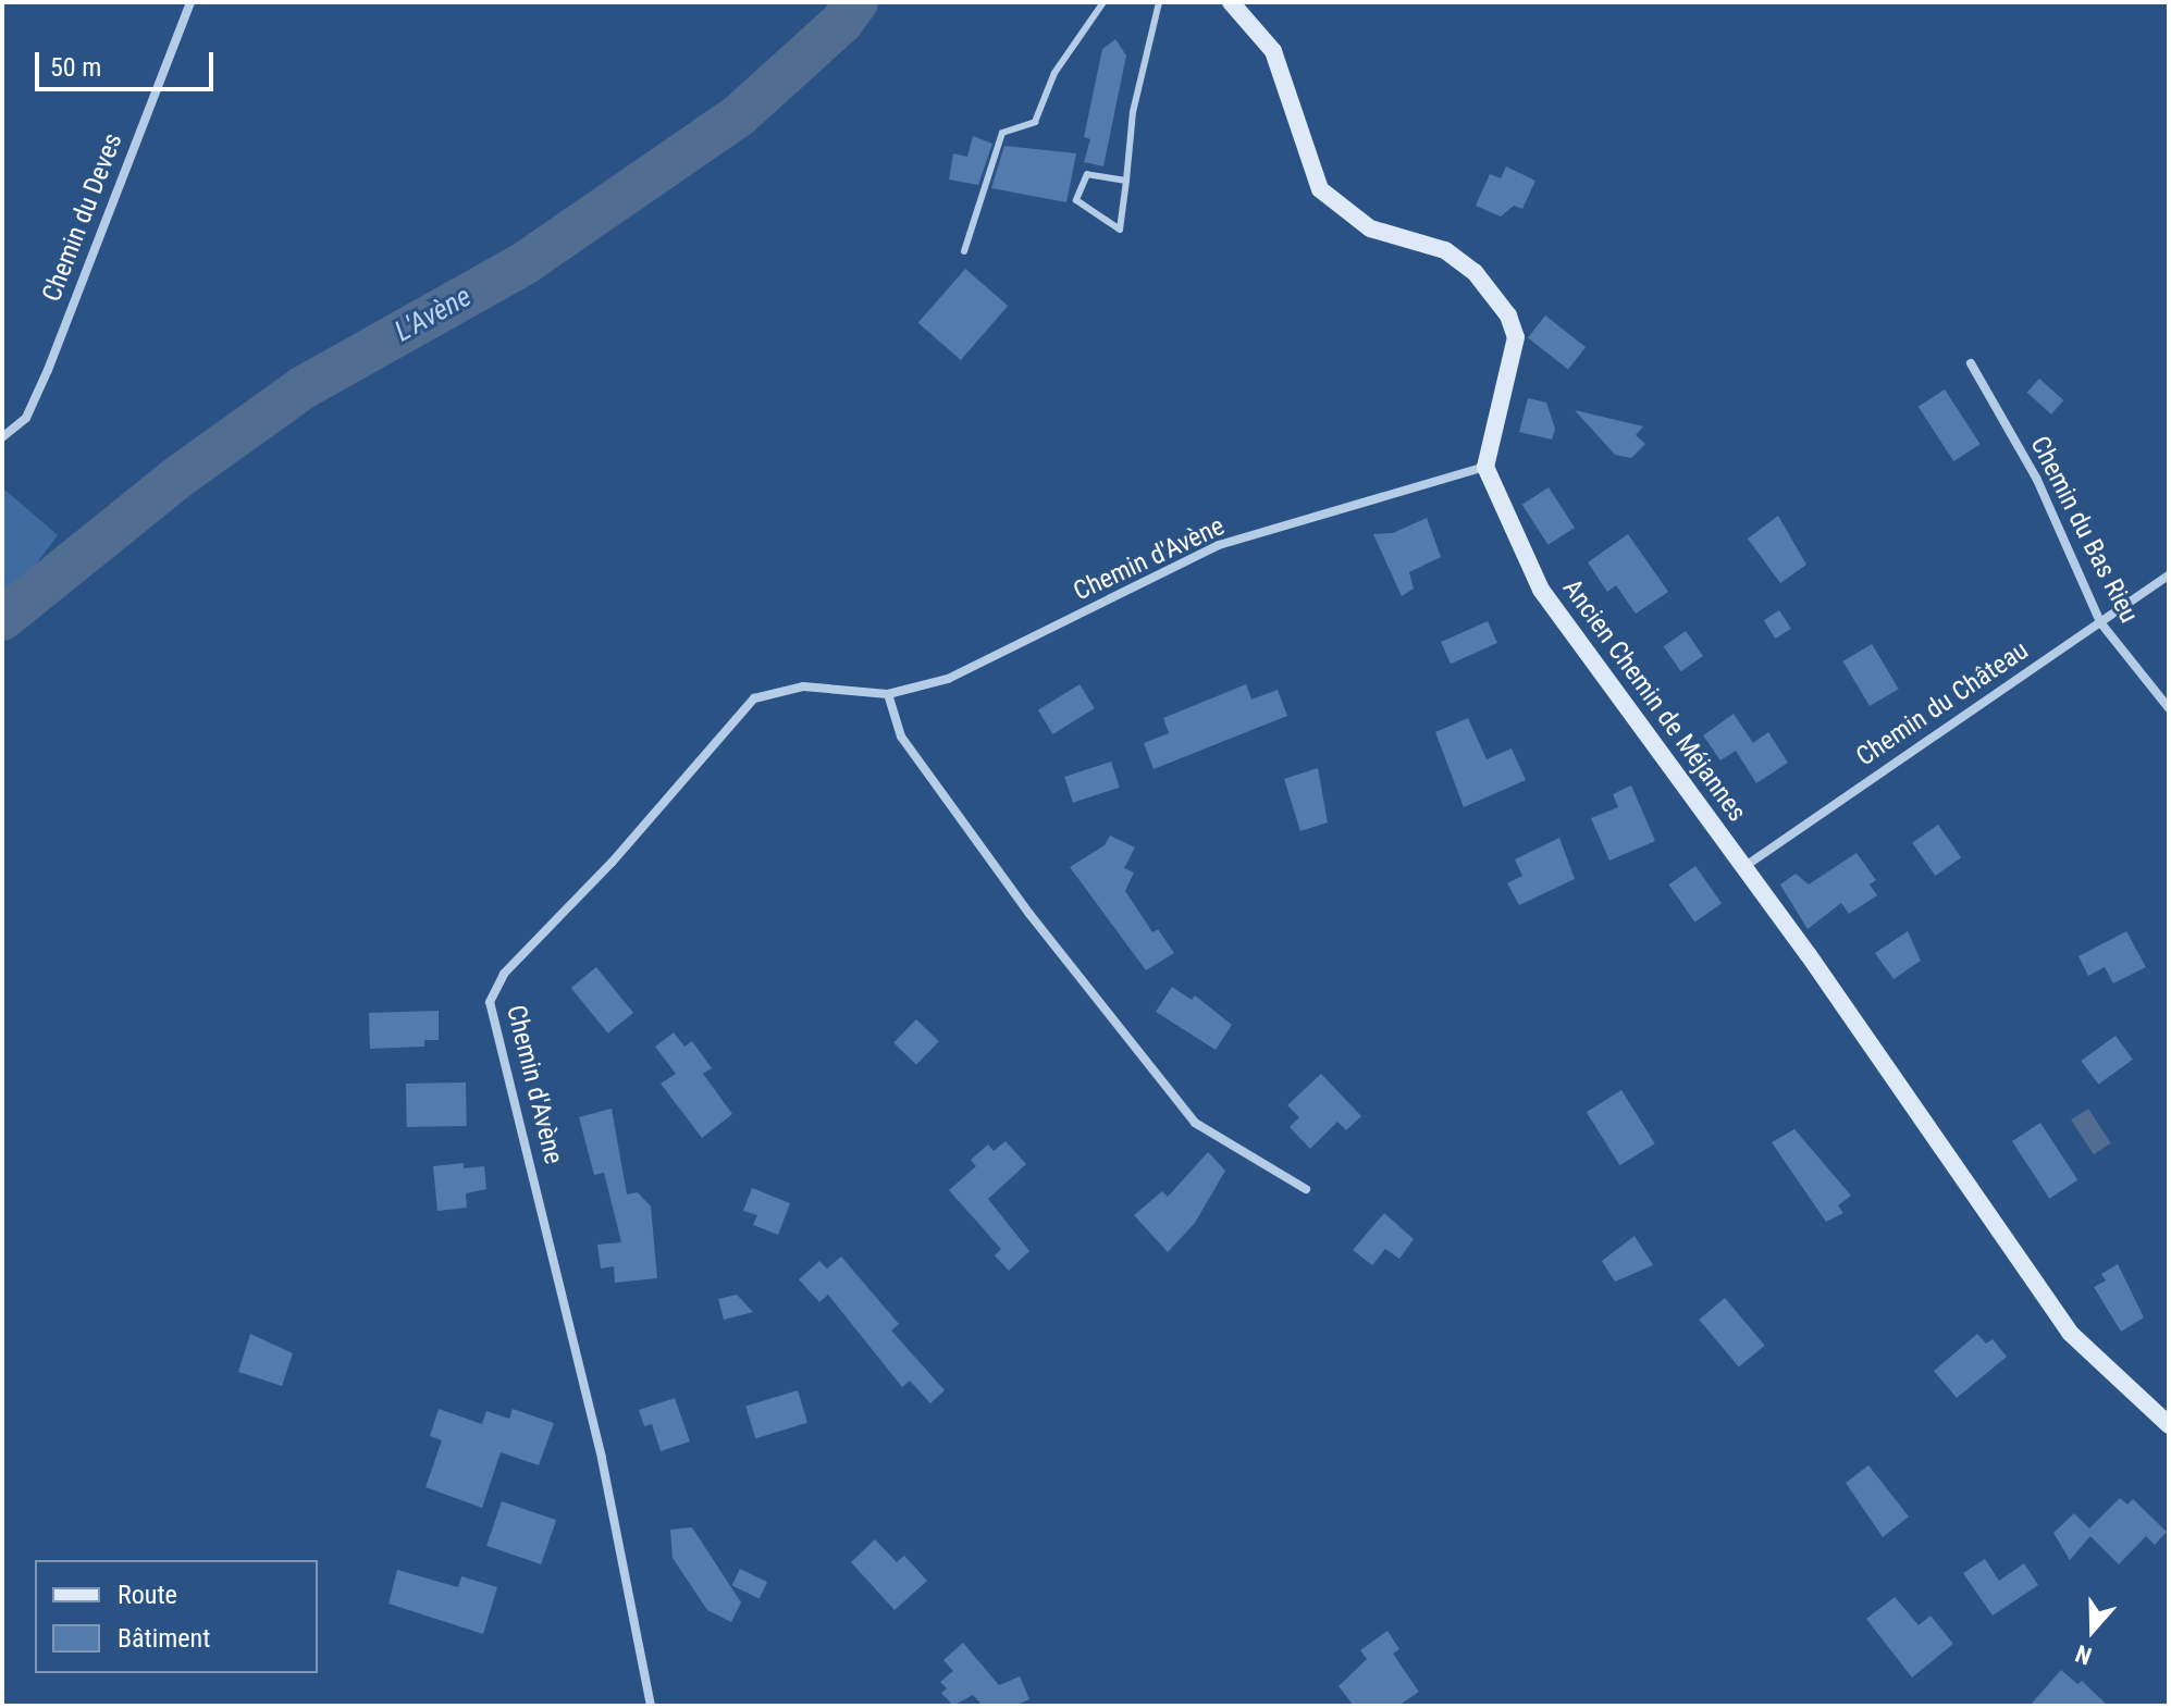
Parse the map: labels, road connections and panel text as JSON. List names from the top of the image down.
{
  "streets": {
    "street": [
      "Chemin du Deves",
      "Chemin du Bas Rieu",
      "Chemin d'Avène",
      "Ancien Chemin de Méjannes",
      "Chemin du Château"
    ]
  },
  "crossings": [
    ["Chemin du Bas Rieu", "Chemin du Château"],
    ["Chemin d'Avène", "Ancien Chemin de Méjannes"],
    ["Ancien Chemin de Méjannes", "Chemin du Château"]
  ],
  "water": ["L'Avène"],
  "legend": ["Route", "Bâtiment"],
  "scale_bar": "50 m",
  "north": "bottom"
}
